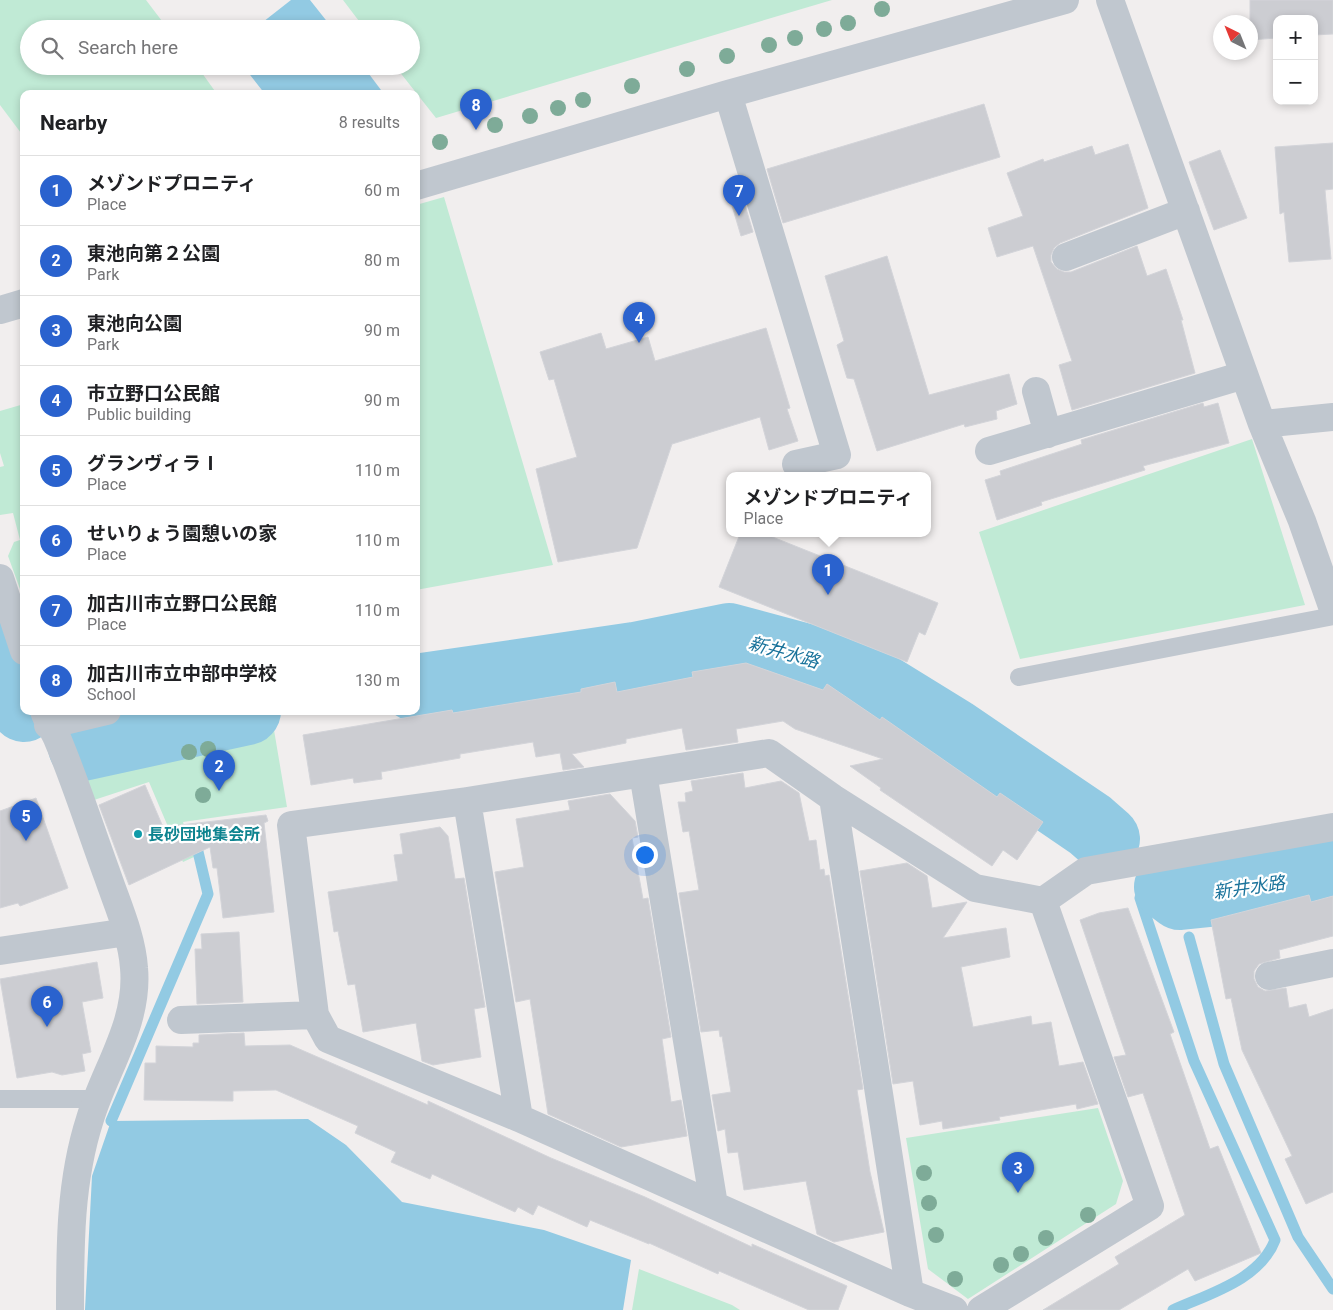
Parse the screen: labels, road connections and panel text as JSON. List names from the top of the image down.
{
  "water": ["新井水路"],
  "places": ["長砂団地集会所"],
  "north": "top left",
  "page": {
    "map_buttons": ["+", "−"],
    "search": "Search here",
    "pins": [
      "8",
      "7",
      "4",
      "1",
      "2",
      "5",
      "6",
      "3"
    ],
    "heading": ["Nearby", "8 results"],
    "list": [
      {
        "mark": "1",
        "name": "メゾンドプロニティ",
        "note": "Place",
        "value": "60 m"
      },
      {
        "mark": "2",
        "name": "東池向第２公園",
        "note": "Park",
        "value": "80 m"
      },
      {
        "mark": "3",
        "name": "東池向公園",
        "note": "Park",
        "value": "90 m"
      },
      {
        "mark": "4",
        "name": "市立野口公民館",
        "note": "Public building",
        "value": "90 m"
      },
      {
        "mark": "5",
        "name": "グランヴィラⅠ",
        "note": "Place",
        "value": "110 m"
      },
      {
        "mark": "6",
        "name": "せいりょう園憩いの家",
        "note": "Place",
        "value": "110 m"
      },
      {
        "mark": "7",
        "name": "加古川市立野口公民館",
        "note": "Place",
        "value": "110 m"
      },
      {
        "mark": "8",
        "name": "加古川市立中部中学校",
        "note": "School",
        "value": "130 m"
      }
    ],
    "popup": ["メゾンドプロニティ", "Place"]
  }
}
